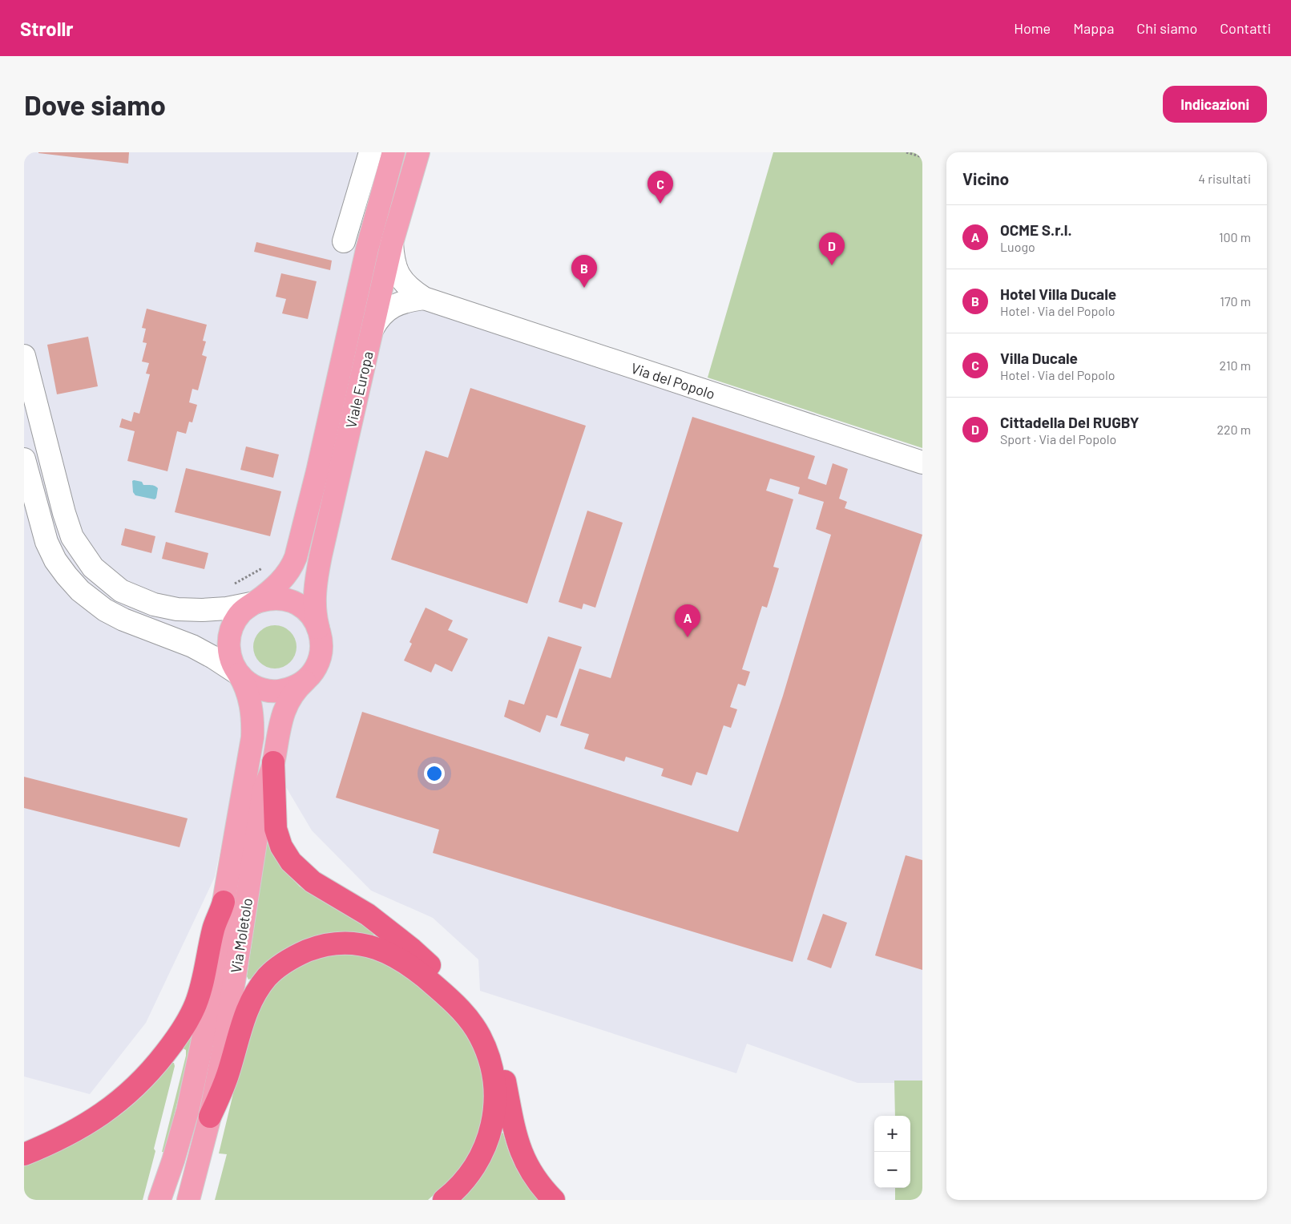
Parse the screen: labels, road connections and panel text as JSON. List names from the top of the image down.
{
  "streets": {
    "main road": ["Viale Europa", "Via Moletolo"],
    "street": ["Via del Popolo"]
  },
  "crossings": [
    ["Via del Popolo", "Viale Europa"],
    ["Viale Europa", "Via Moletolo"]
  ],
  "page": {
    "header": "Strollr",
    "nav": [
      "Home",
      "Mappa",
      "Chi siamo",
      "Contatti"
    ],
    "buttons": "Indicazioni",
    "title": "Dove siamo",
    "heading": ["Vicino", "4 risultati"],
    "pins": [
      "C",
      "D",
      "B",
      "A"
    ],
    "list": [
      {
        "mark": "A",
        "name": "OCME S.r.l.",
        "note": "Luogo",
        "value": "100 m"
      },
      {
        "mark": "B",
        "name": "Hotel Villa Ducale",
        "note": "Hotel · Via del Popolo",
        "value": "170 m"
      },
      {
        "mark": "C",
        "name": "Villa Ducale",
        "note": "Hotel · Via del Popolo",
        "value": "210 m"
      },
      {
        "mark": "D",
        "name": "Cittadella Del RUGBY",
        "note": "Sport · Via del Popolo",
        "value": "220 m"
      }
    ],
    "map_buttons": ["+", "−"]
  }
}
